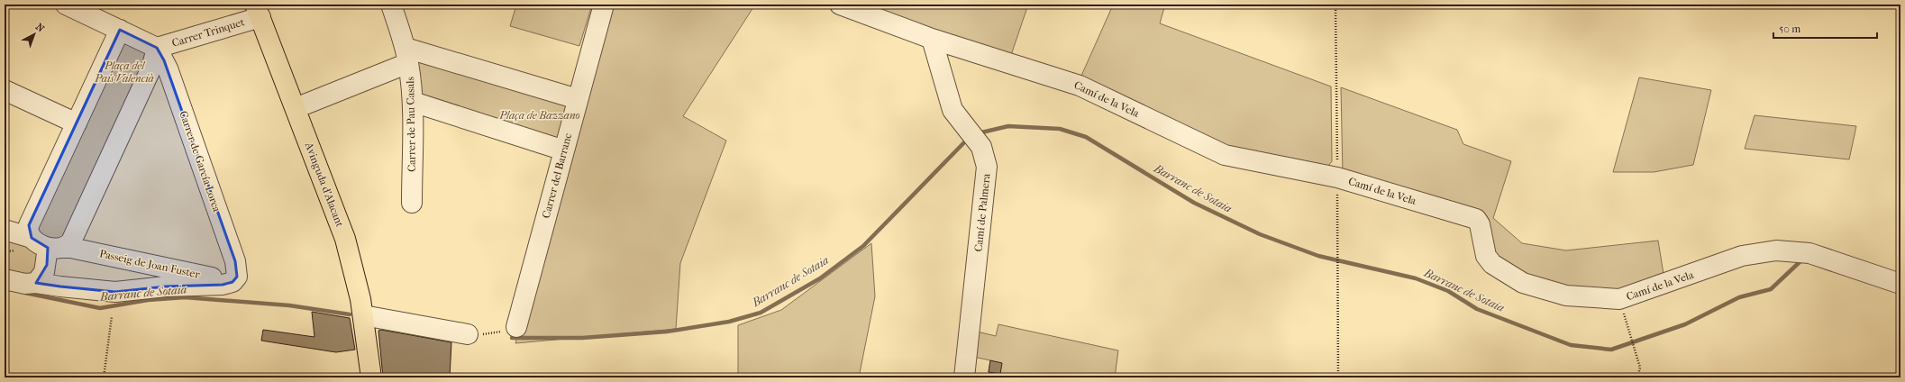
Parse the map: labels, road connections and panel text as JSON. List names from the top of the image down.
{
  "streets": {
    "highway": ["Avinguda d'Alacant"],
    "street": [
      "Carrer Trinquet",
      "Camí de la Vela",
      "Carrer de Pau Casals",
      "Carrer de García Lorca",
      "Carrer del Barranc",
      "Camí de Palmera",
      "Passeig de Joan Fuster"
    ]
  },
  "crossings": [
    ["Carrer Trinquet", "Carrer de García Lorca"],
    ["Carrer Trinquet", "Avinguda d'Alacant"],
    ["Camí de la Vela", "Camí de Palmera"],
    ["Carrer de García Lorca", "Passeig de Joan Fuster"]
  ],
  "water": ["Barranc de Sotaia"],
  "parks": ["Plaça del País Valencià", "Plaça de Bazzano"],
  "scale_bar": "50 m",
  "north": "top right"
}
